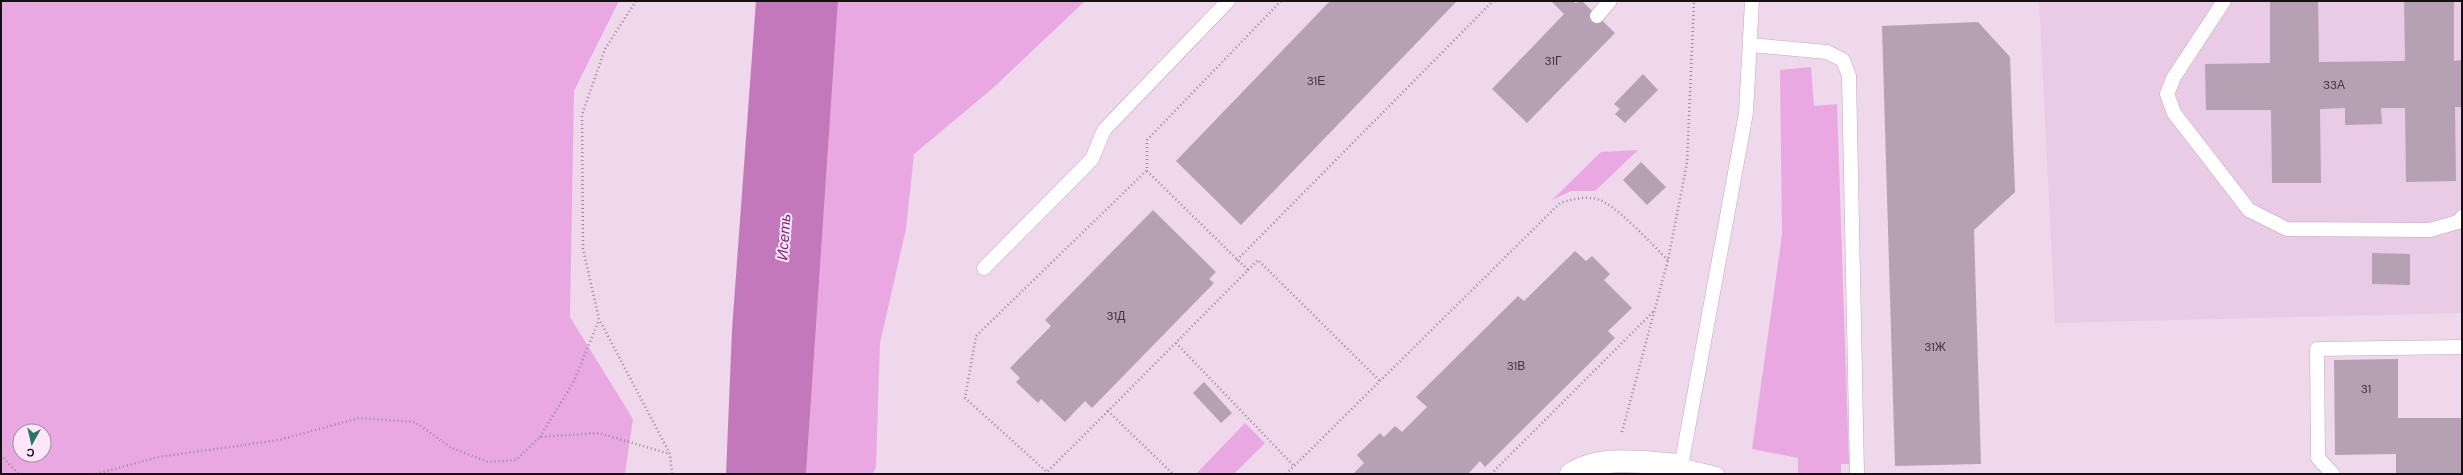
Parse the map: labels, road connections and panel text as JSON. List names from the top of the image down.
{
  "water": ["Исеть"],
  "house_numbers": [
    "31Г",
    "31Е",
    "33А",
    "31Д",
    "31Ж",
    "31В",
    "31"
  ],
  "north": "bottom"
}
